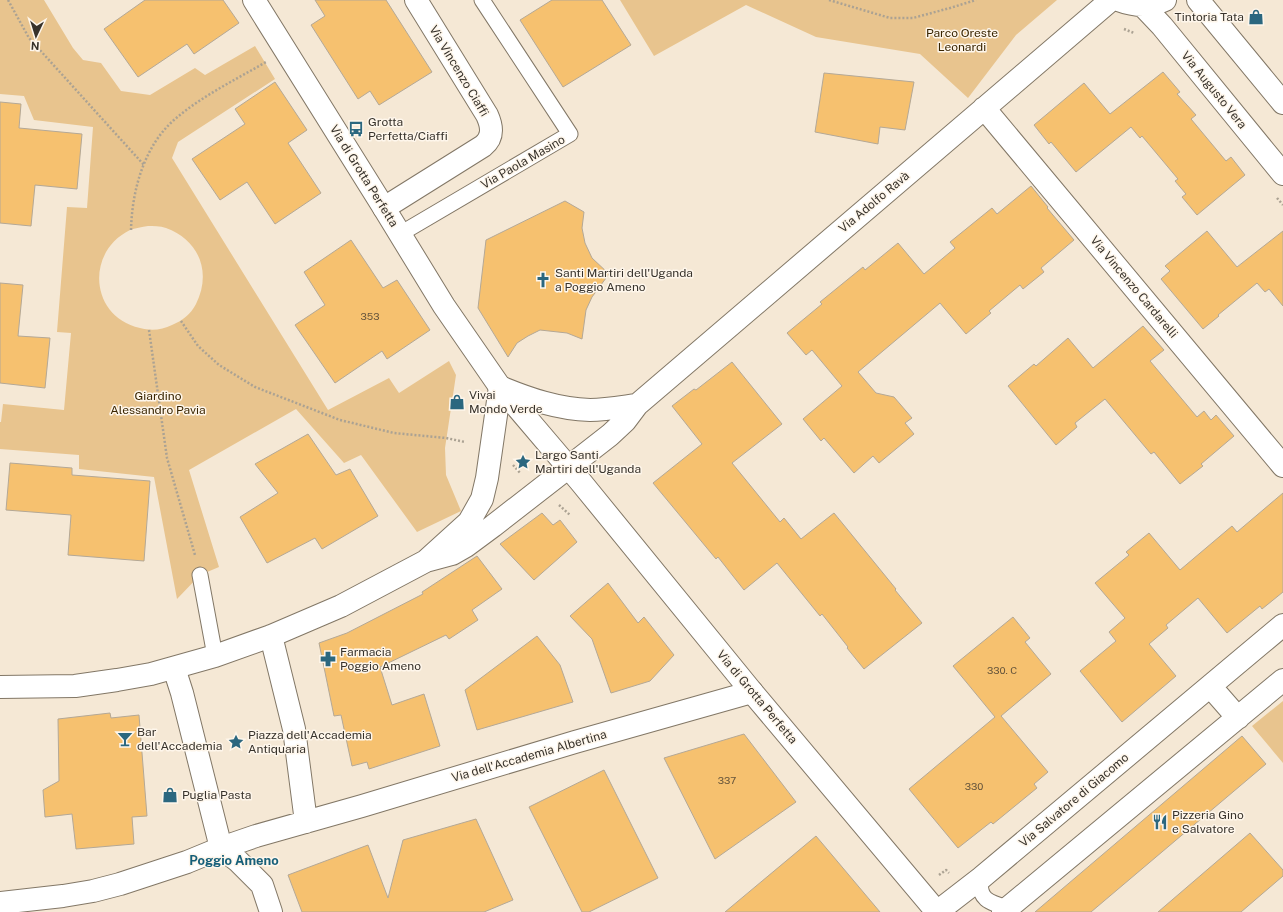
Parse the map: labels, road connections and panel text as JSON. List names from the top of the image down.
{
  "streets": {
    "street": [
      "Via Vincenzo Ciaffi",
      "Via Augusto Vera",
      "Via di Grotta Perfetta",
      "Via Adolfo Ravà",
      "Via Vincenzo Cardarelli",
      "Via dell'Accademia Albertina",
      "Via Salvatore di Giacomo"
    ],
    "lane": ["Via Paola Masino"]
  },
  "crossings": [
    ["Via Vincenzo Ciaffi", "Via di Grotta Perfetta"],
    ["Via Paola Masino", "Via di Grotta Perfetta"],
    ["Via di Grotta Perfetta", "Via dell'Accademia Albertina"],
    ["Via di Grotta Perfetta", "Via Salvatore di Giacomo"],
    ["Via Adolfo Ravà", "Via Vincenzo Cardarelli"]
  ],
  "districts": ["Poggio Ameno"],
  "parks": ["Parco Oreste Leonardi", "Giardino Alessandro Pavia"],
  "places": {
    "shop": ["Tintoria Tata", "Vivai Mondo Verde", "Puglia Pasta"],
    "bus stop": ["Grotta Perfetta/Ciaffi"],
    "church": ["Santi Martiri dell'Uganda a Poggio Ameno"],
    "place": ["Largo Santi Martiri dell'Uganda", "Piazza dell'Accademia Antiquaria"],
    "pharmacy": ["Farmacia Poggio Ameno"],
    "bar": ["Bar dell'Accademia"],
    "restaurant": ["Pizzeria Gino e Salvatore"]
  },
  "house_numbers": [
    "353",
    "330. C",
    "337",
    "330"
  ],
  "north": "bottom"
}
